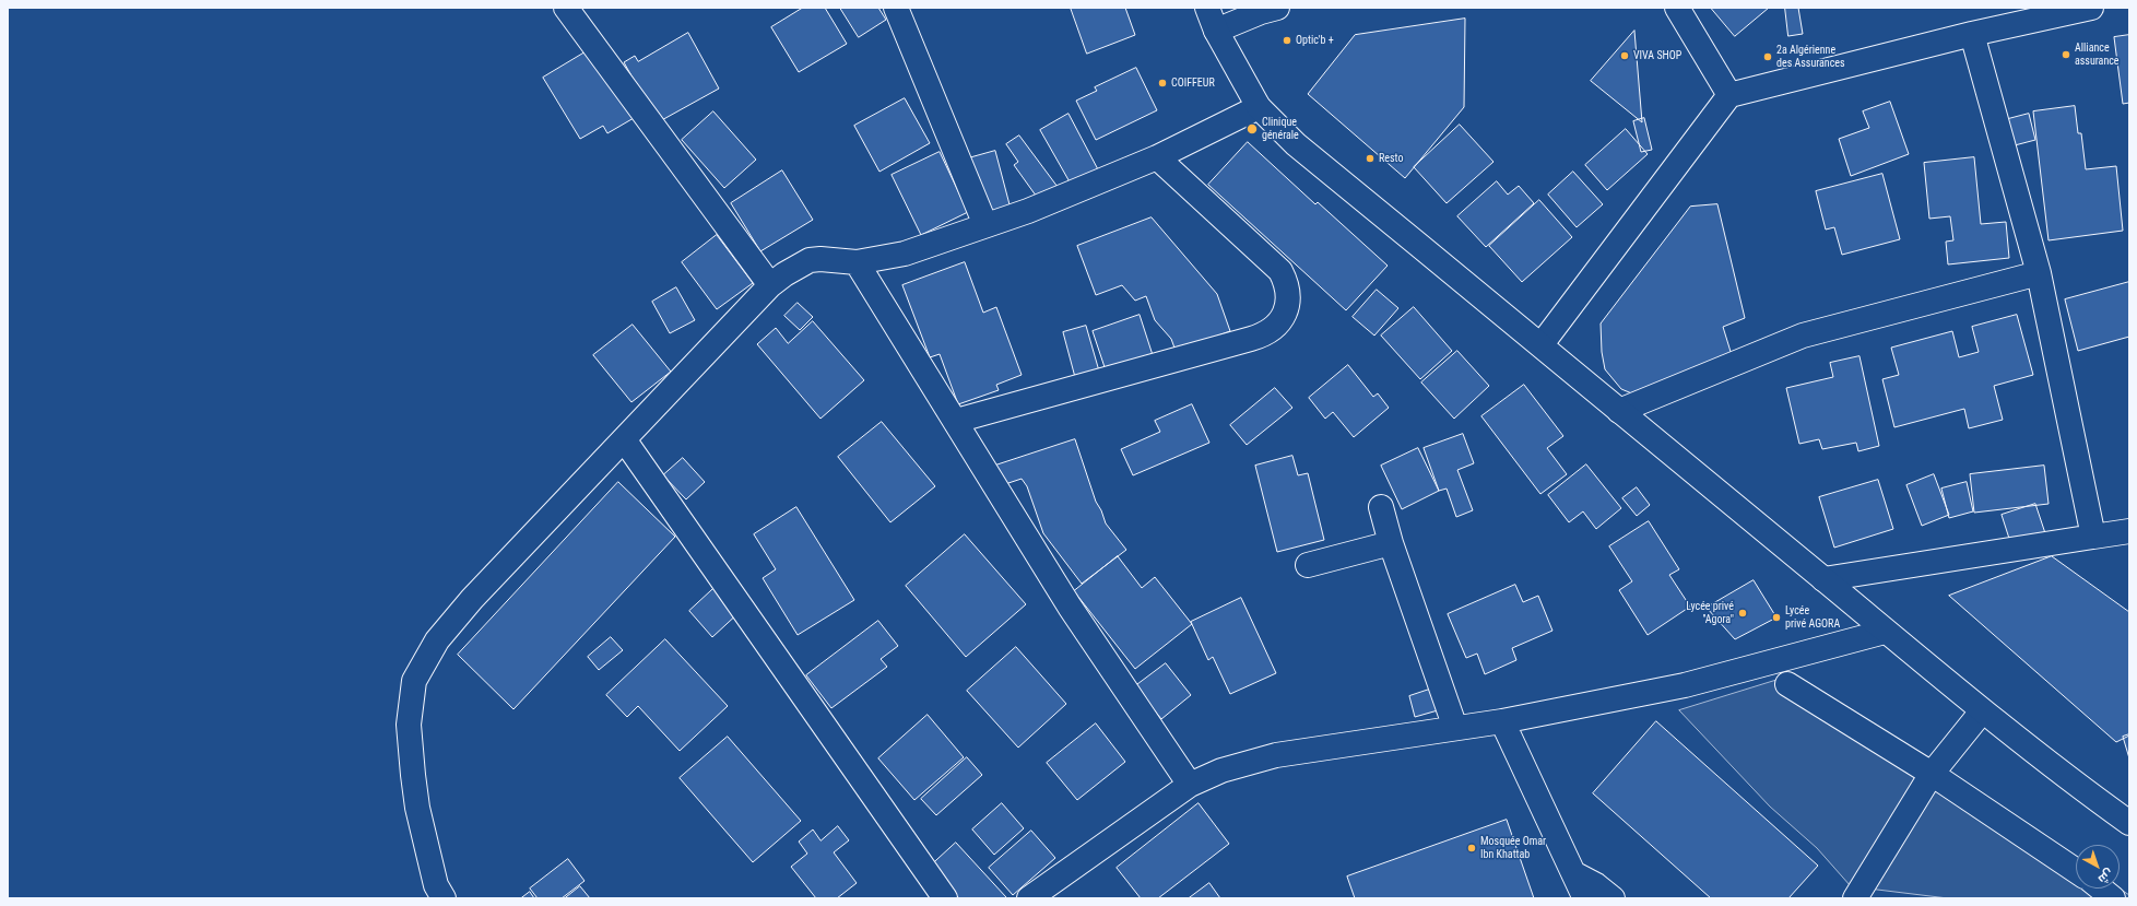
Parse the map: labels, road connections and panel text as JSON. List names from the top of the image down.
{
  "places": [
    "Optic'b +",
    "Alliance assurance",
    "VIVA SHOP",
    "2a Algérienne des Assurances",
    "COIFFEUR",
    "Clinique générale",
    "Resto",
    "Lycée privé ''Agora\"",
    "Lycée privé AGORA",
    "Mosquée Omar Ibn Khattab"
  ],
  "north": "bottom right"
}
